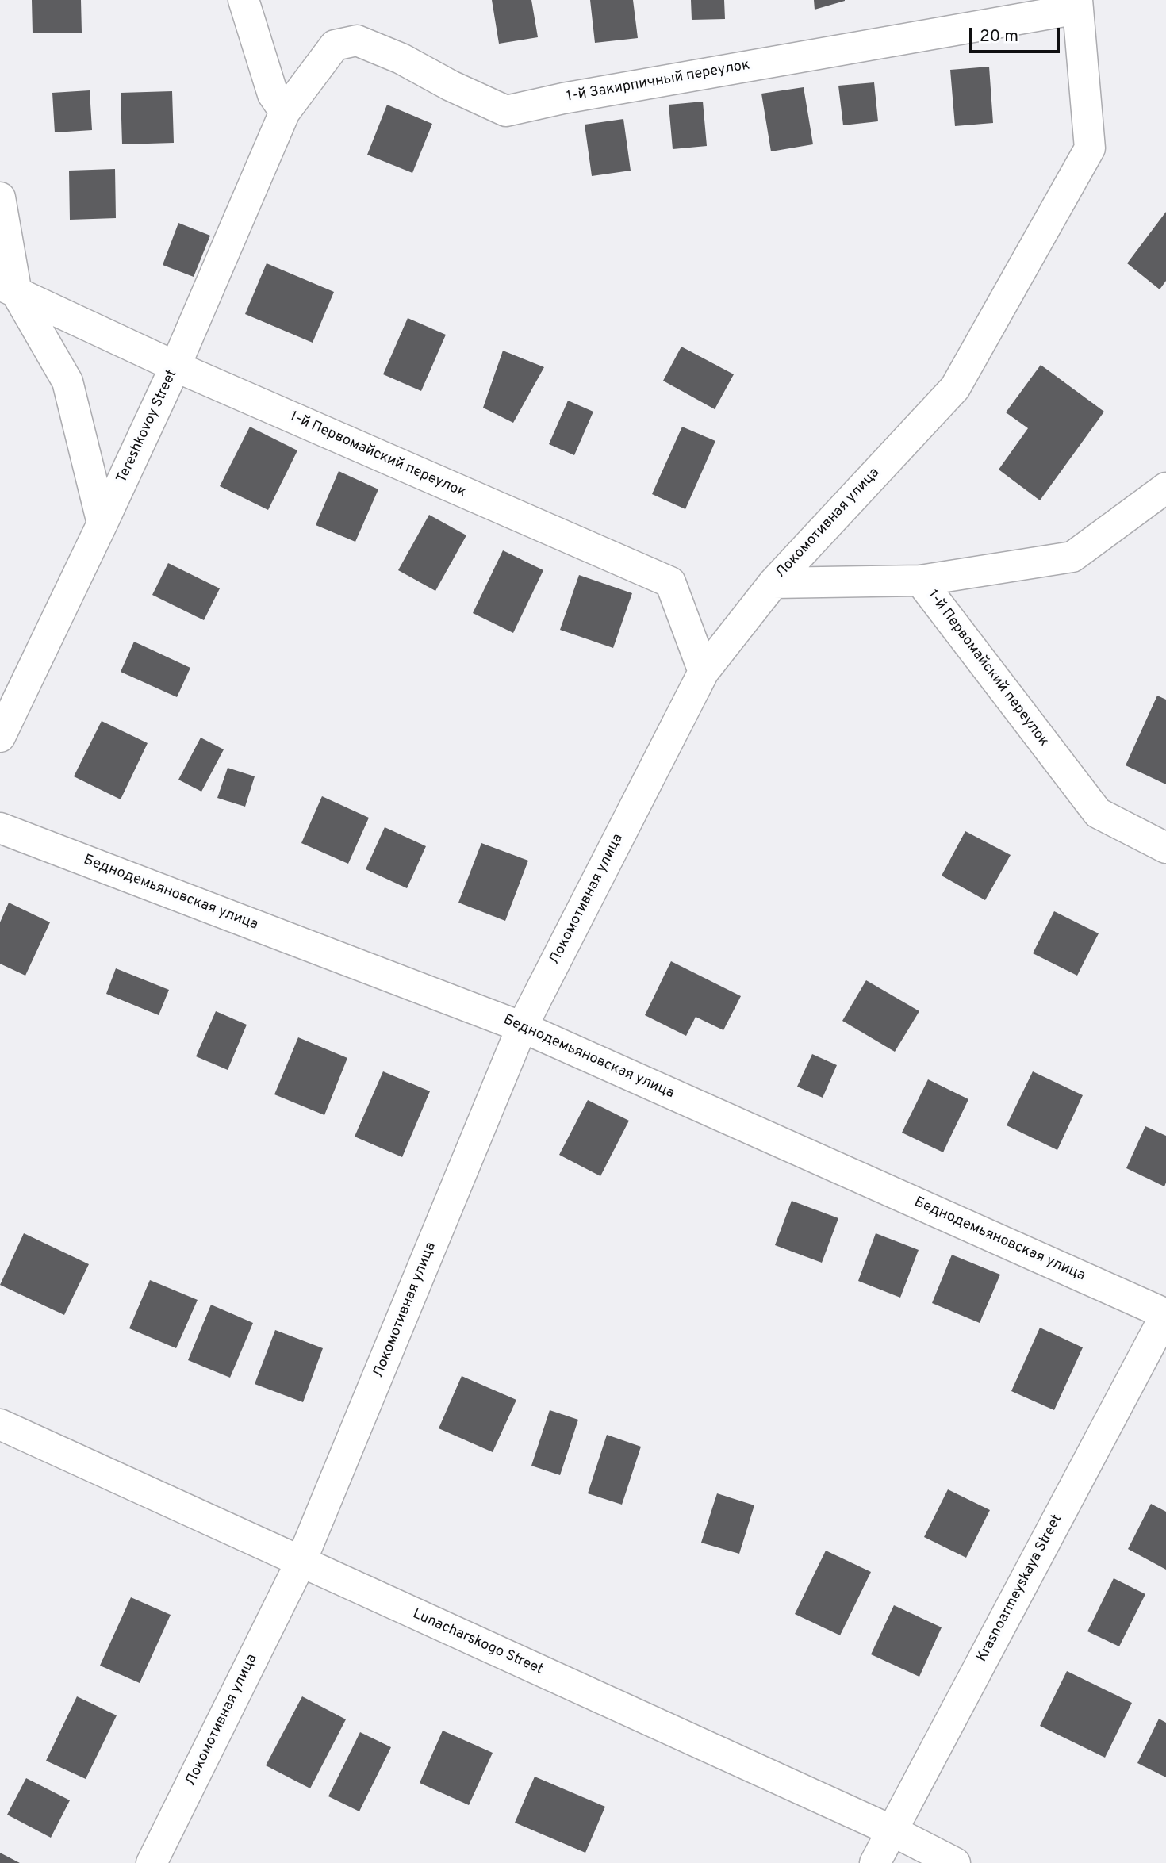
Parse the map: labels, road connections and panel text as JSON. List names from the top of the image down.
{
  "streets": {
    "street": [
      "1-й Закирпичный переулок",
      "Tereshkovoy Street",
      "1-й Первомайский переулок",
      "Локомотивная улица",
      "Беднодемьяновская улица",
      "Krasnoarmeyskaya Street",
      "Lunacharskogo Street"
    ]
  },
  "crossings": [
    ["1-й Закирпичный переулок", "Tereshkovoy Street"],
    ["1-й Закирпичный переулок", "Локомотивная улица"],
    ["Tereshkovoy Street", "1-й Первомайский переулок"],
    ["1-й Первомайский переулок", "Локомотивная улица"],
    ["Локомотивная улица", "Беднодемьяновская улица"],
    ["Локомотивная улица", "Lunacharskogo Street"],
    ["Беднодемьяновская улица", "Krasnoarmeyskaya Street"],
    ["Krasnoarmeyskaya Street", "Lunacharskogo Street"]
  ],
  "scale_bar": "20 m"
}
